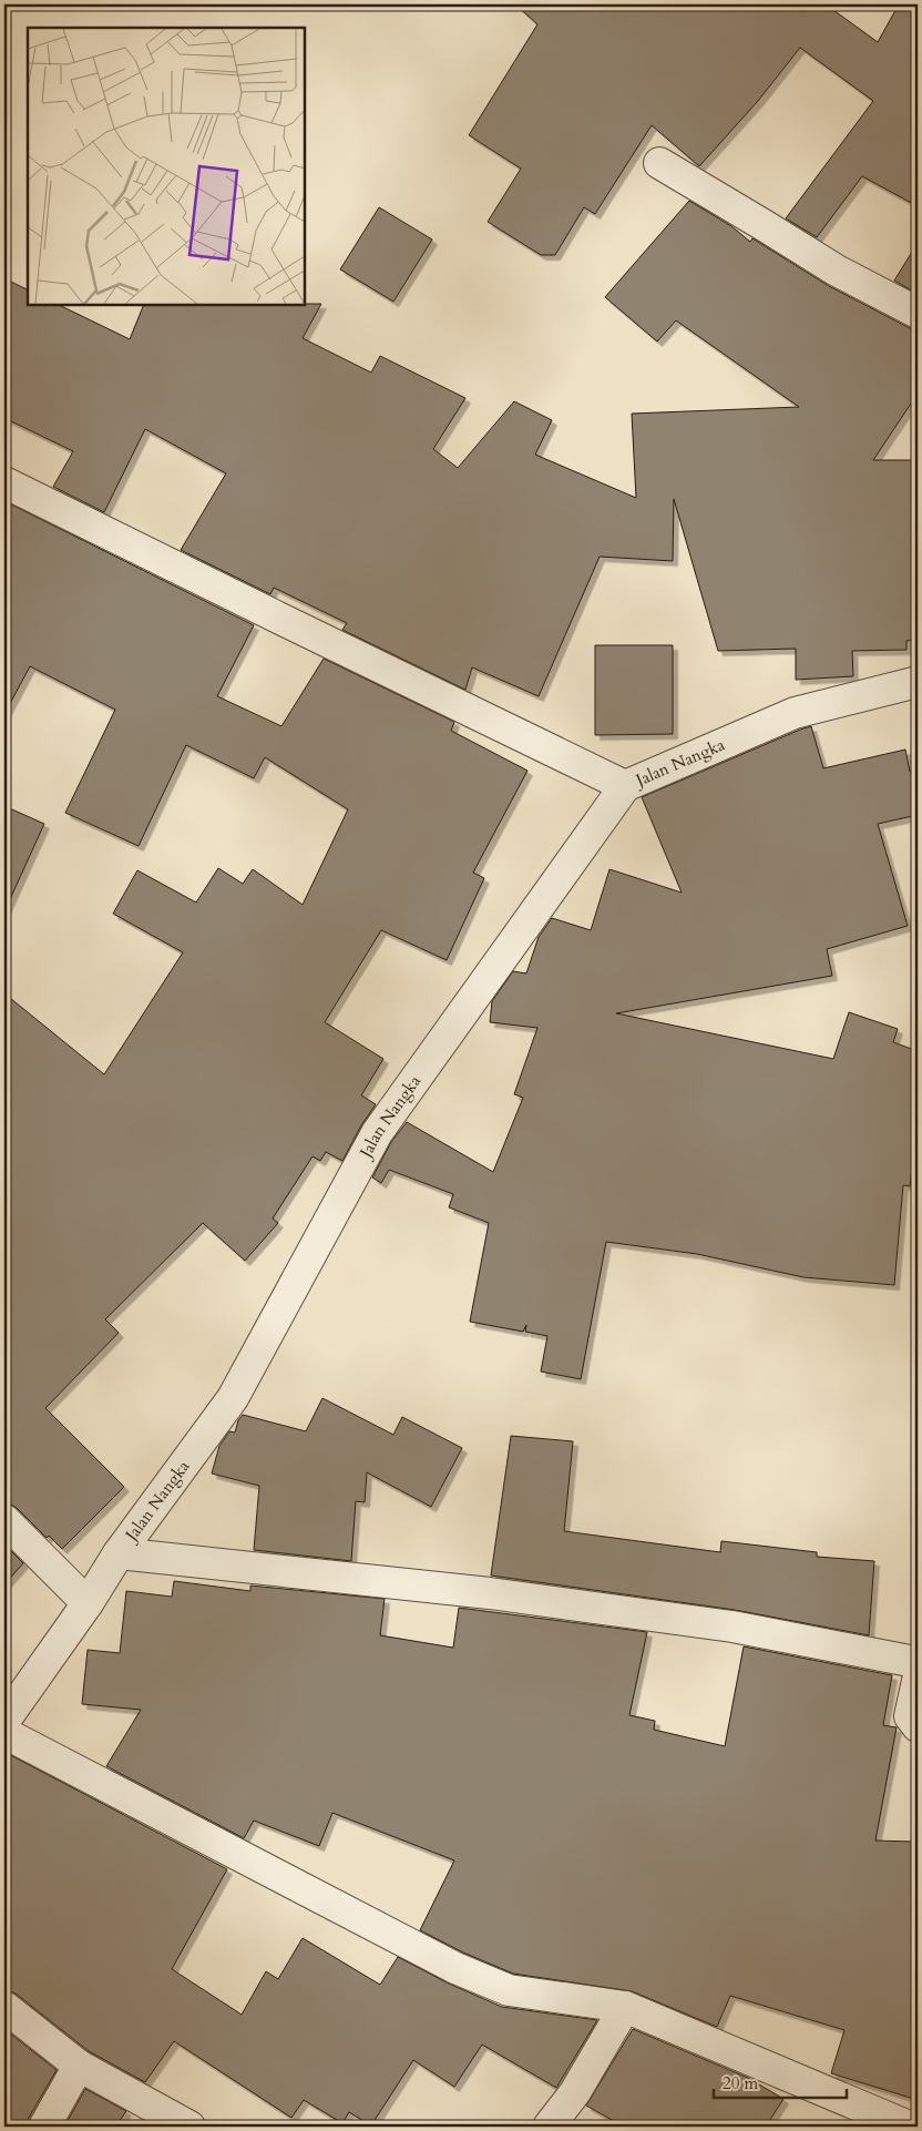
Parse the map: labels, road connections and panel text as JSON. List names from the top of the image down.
{
  "streets": {
    "street": ["Jalan Nangka"]
  },
  "scale_bar": "20 m"
}
